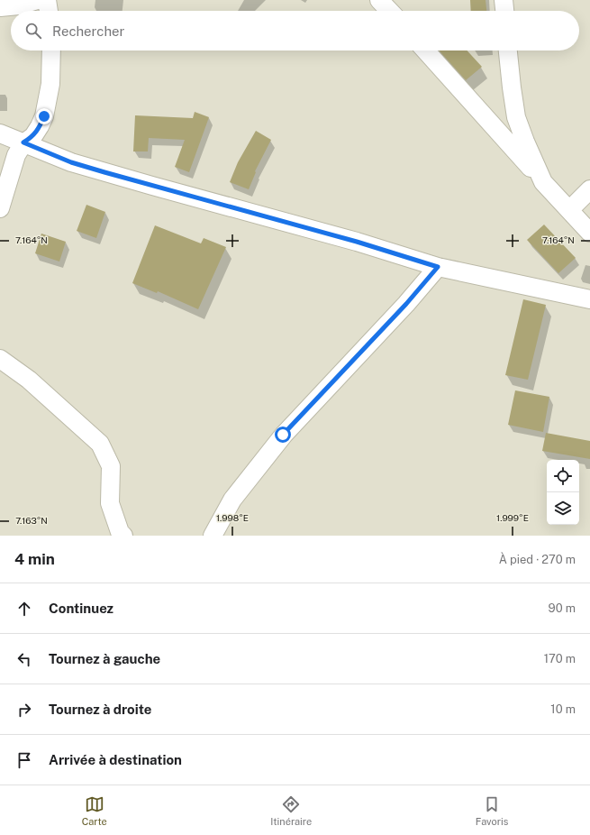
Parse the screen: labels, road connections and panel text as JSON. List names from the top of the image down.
{
  "page": {
    "search": "Rechercher",
    "heading": ["4 min", "À pied · 270 m"],
    "list": [
      ["Continuez", "90 m"],
      ["Tournez à gauche", "170 m"],
      ["Tournez à droite", "10 m"],
      "Arrivée à destination"
    ],
    "nav": ["Carte", "Itinéraire", "Favoris"]
  },
  "coordinates": [
    "7.164°N",
    "1.998°E",
    "1.999°E",
    "7.163°N"
  ]
}
